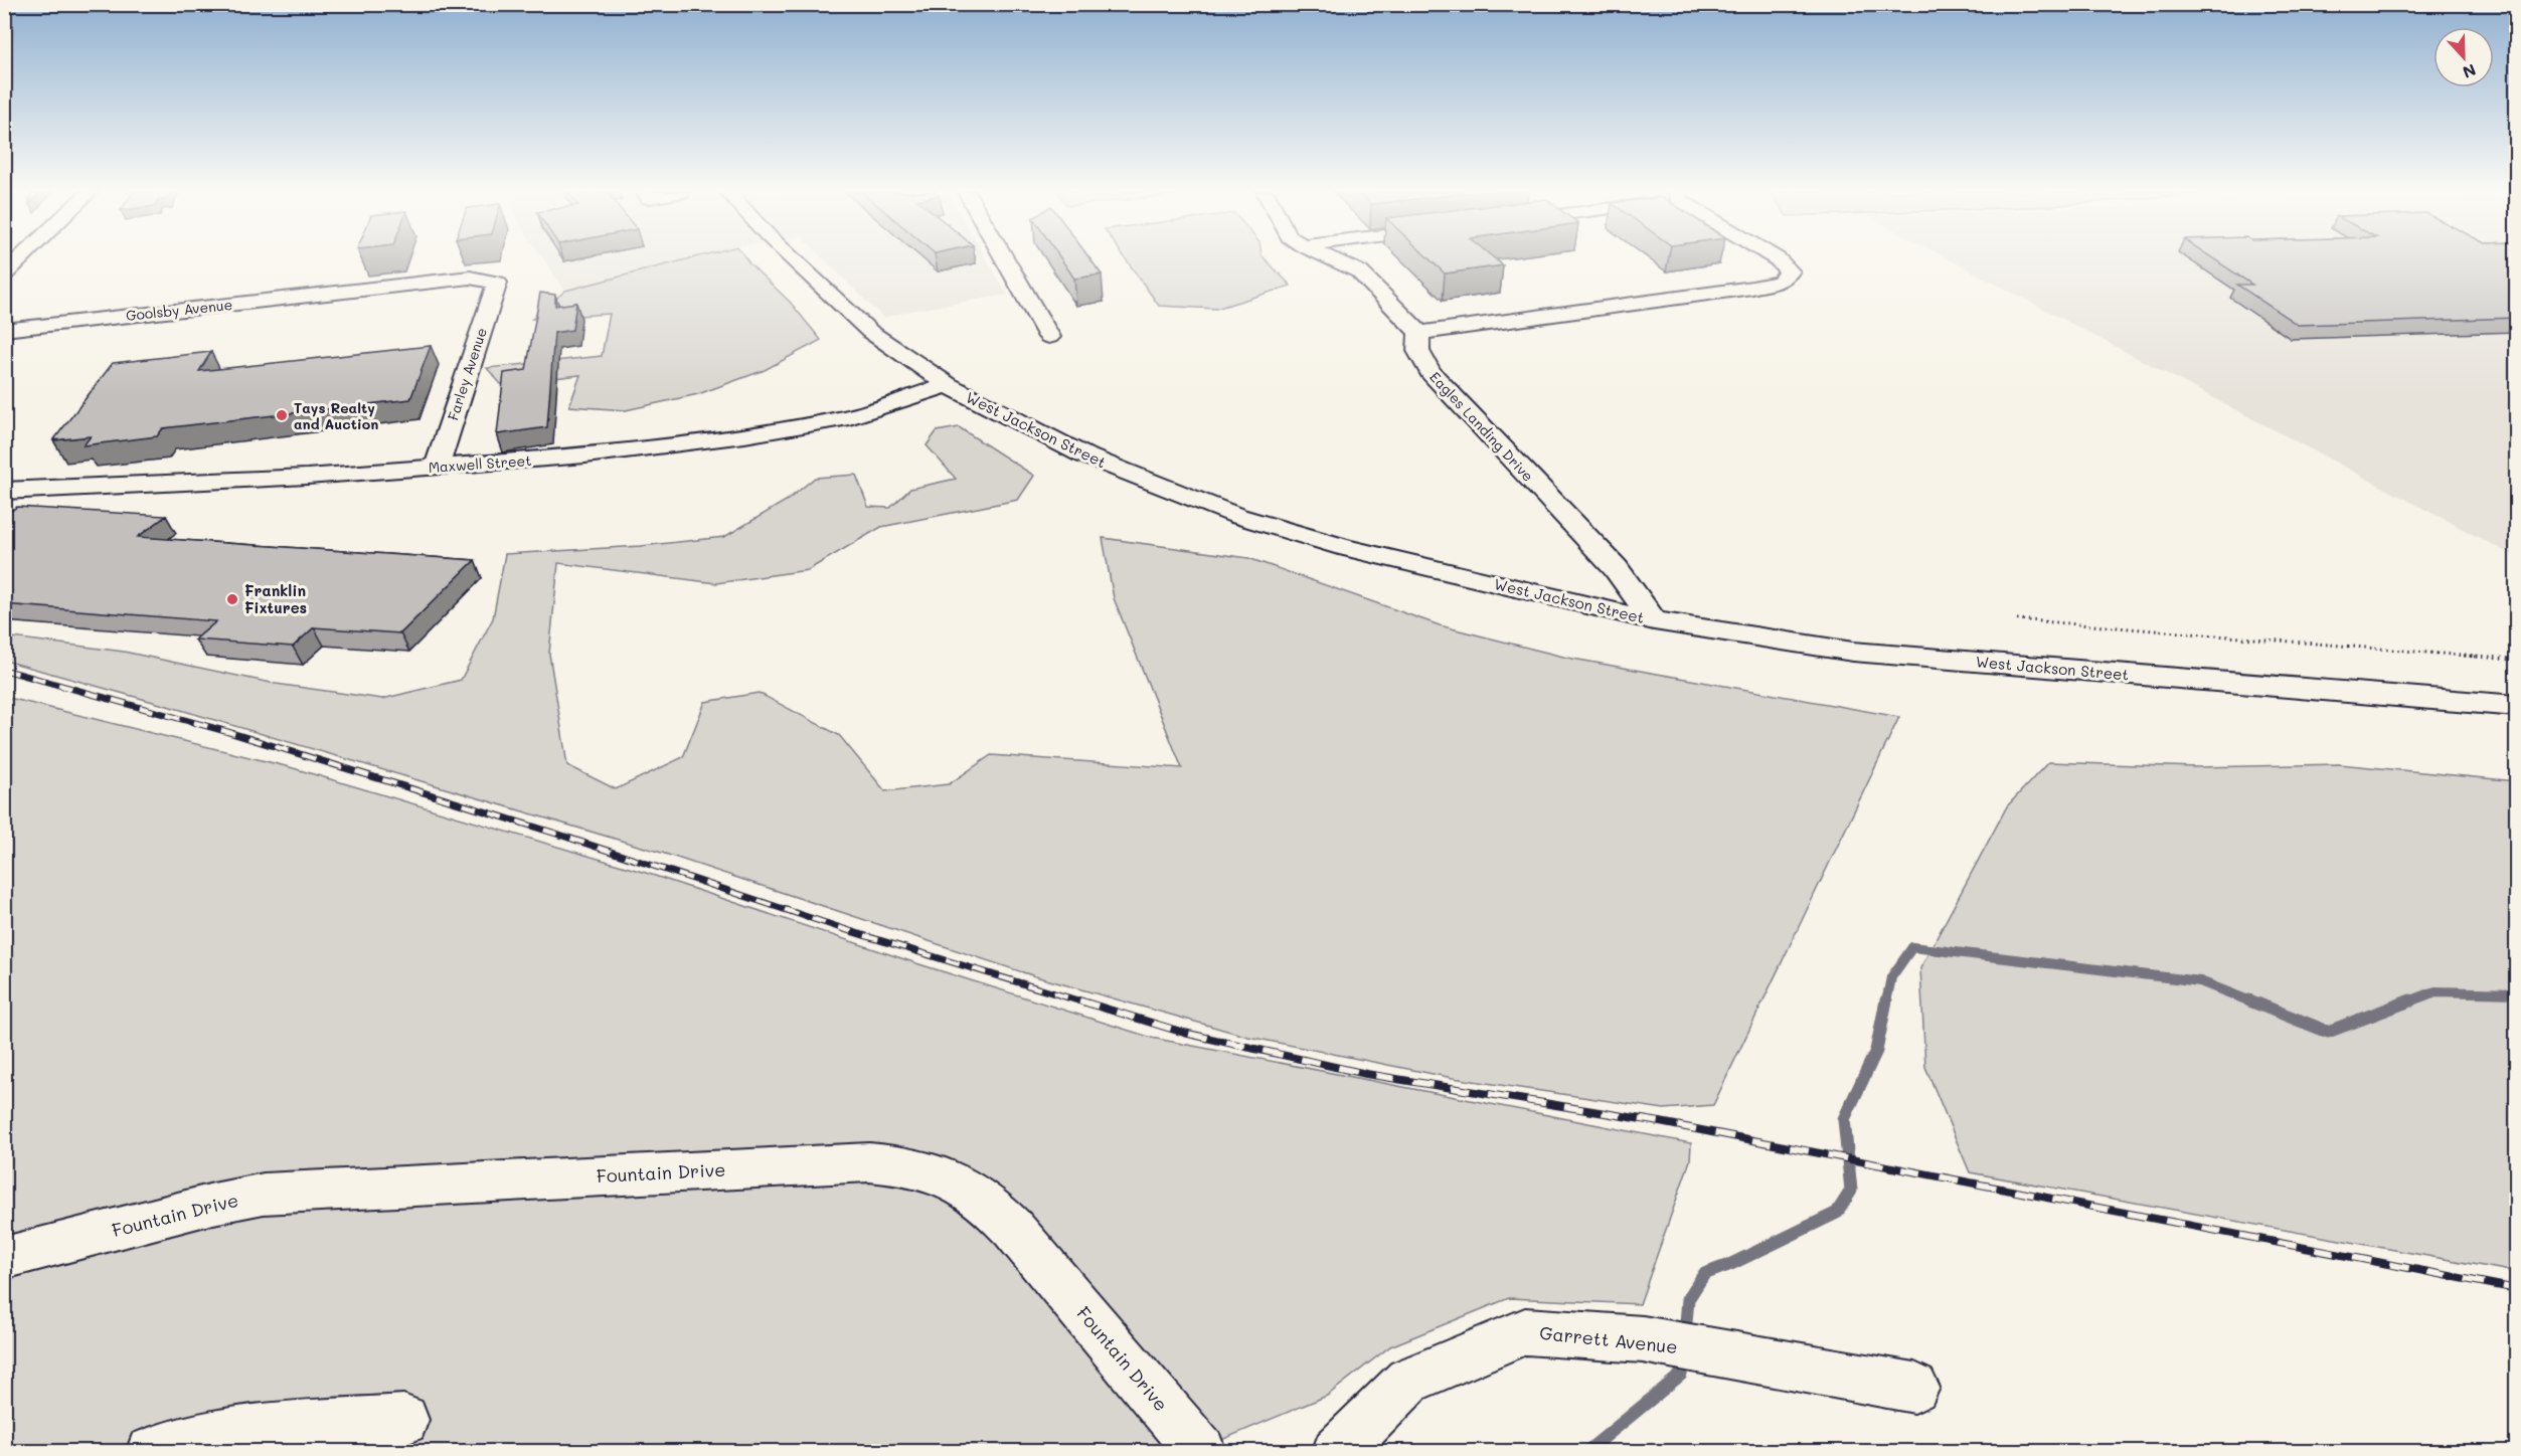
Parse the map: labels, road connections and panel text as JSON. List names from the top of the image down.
{
  "streets": {
    "street": [
      "Goolsby Avenue",
      "Farley Avenue",
      "Eagles Landing Drive",
      "West Jackson Street",
      "Maxwell Street",
      "Fountain Drive",
      "Garrett Avenue"
    ]
  },
  "crossings": [
    ["Goolsby Avenue", "Farley Avenue"],
    ["Farley Avenue", "Maxwell Street"],
    ["Eagles Landing Drive", "West Jackson Street"],
    ["West Jackson Street", "Maxwell Street"]
  ],
  "places": ["Tays Realty and Auction", "Franklin Fixtures"],
  "north": "bottom"
}
